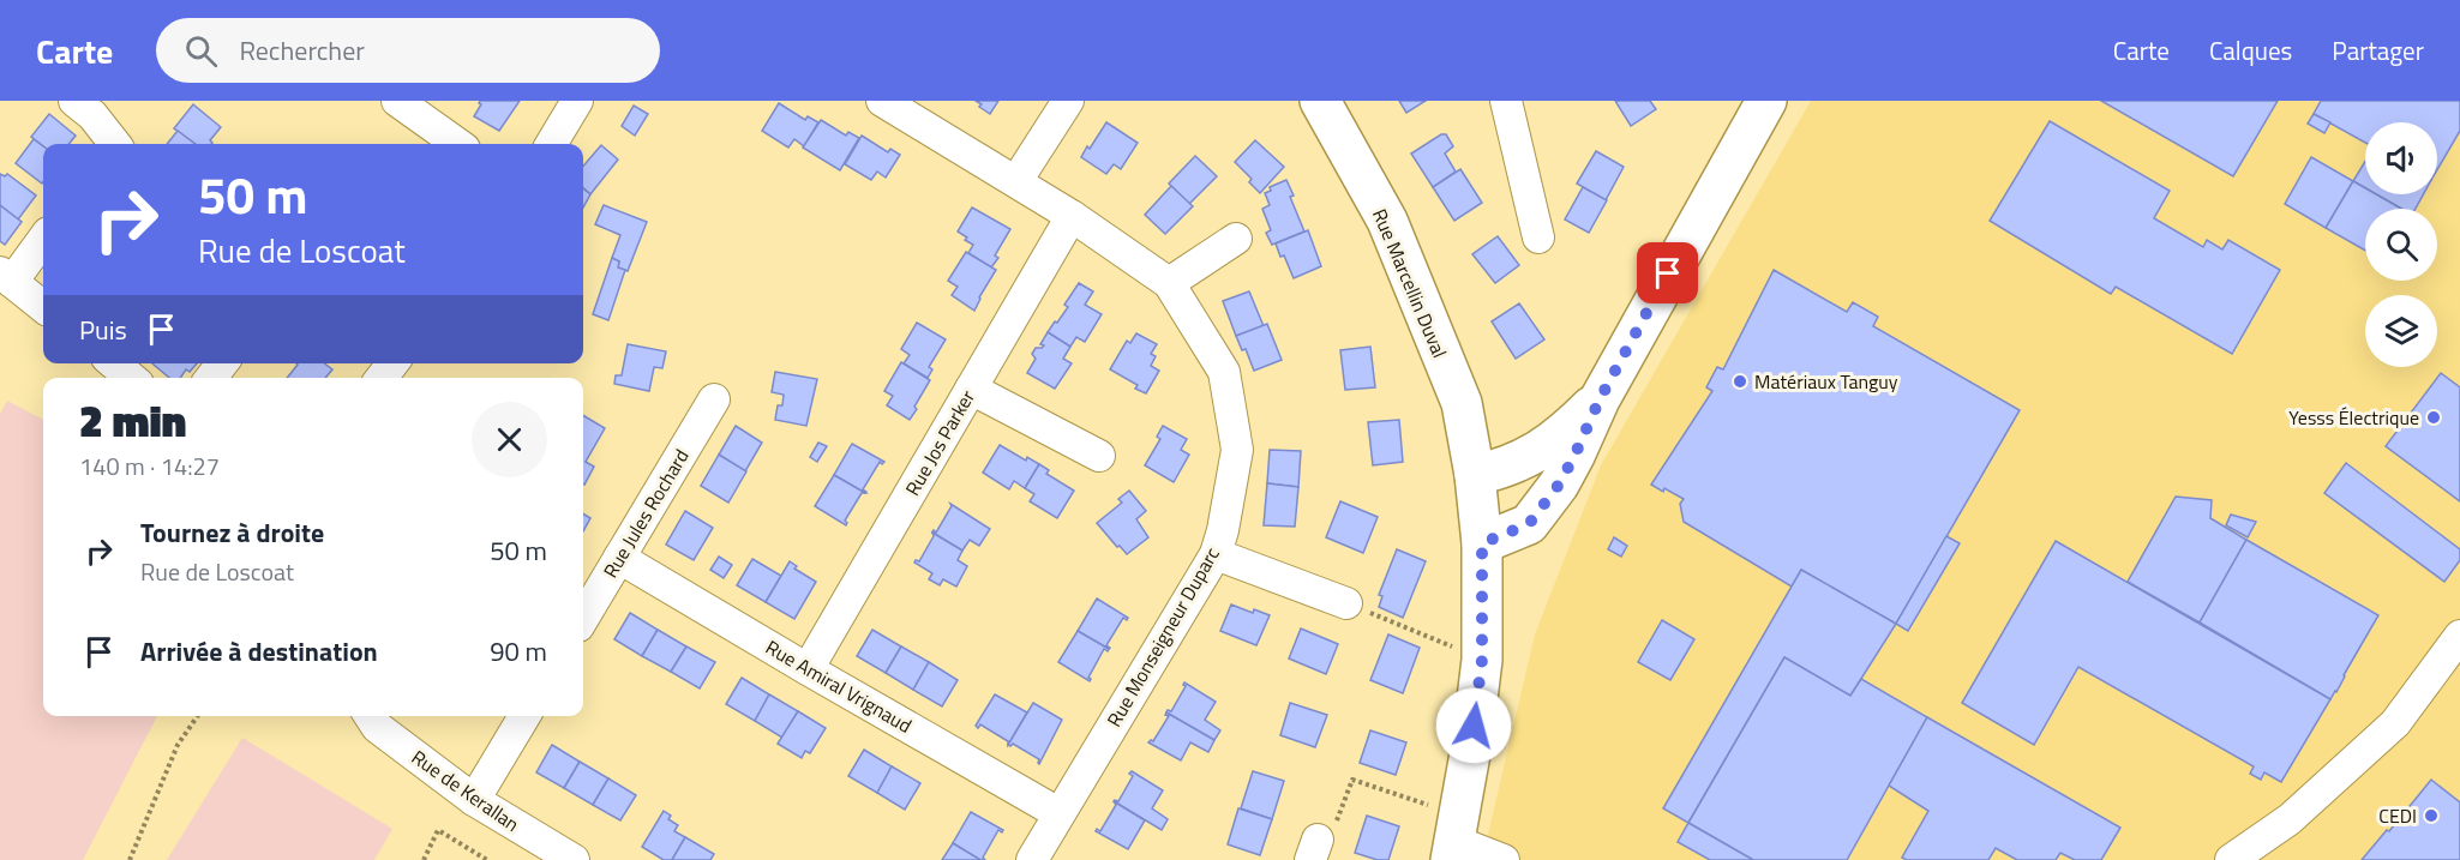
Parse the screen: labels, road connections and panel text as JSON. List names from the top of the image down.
{
  "streets": {
    "main road": ["Rue Marcellin Duval"],
    "street": [
      "Rue Jos Parker",
      "Rue Jules Rochard",
      "Rue Monseigneur Duparc",
      "Rue Amiral Vrignaud",
      "Rue de Kerallan"
    ]
  },
  "crossings": [
    ["Rue Jos Parker", "Rue Monseigneur Duparc"],
    ["Rue Jos Parker", "Rue Amiral Vrignaud"],
    ["Rue Jules Rochard", "Rue Amiral Vrignaud"],
    ["Rue Monseigneur Duparc", "Rue Amiral Vrignaud"]
  ],
  "places": ["Matériaux Tanguy", "Yesss Électrique", "CEDI"],
  "page": {
    "header": "Carte",
    "search": "Rechercher",
    "nav": ["Carte", "Calques", "Partager"],
    "turn": ["50 m", "Rue de Loscoat"],
    "then": "Puis",
    "heading": ["2 min", "140 m · 14:27"],
    "list": [
      {
        "name": "Tournez à droite",
        "note": "Rue de Loscoat",
        "value": "50 m"
      },
      {
        "name": "Arrivée à destination",
        "value": "90 m"
      }
    ]
  }
}
